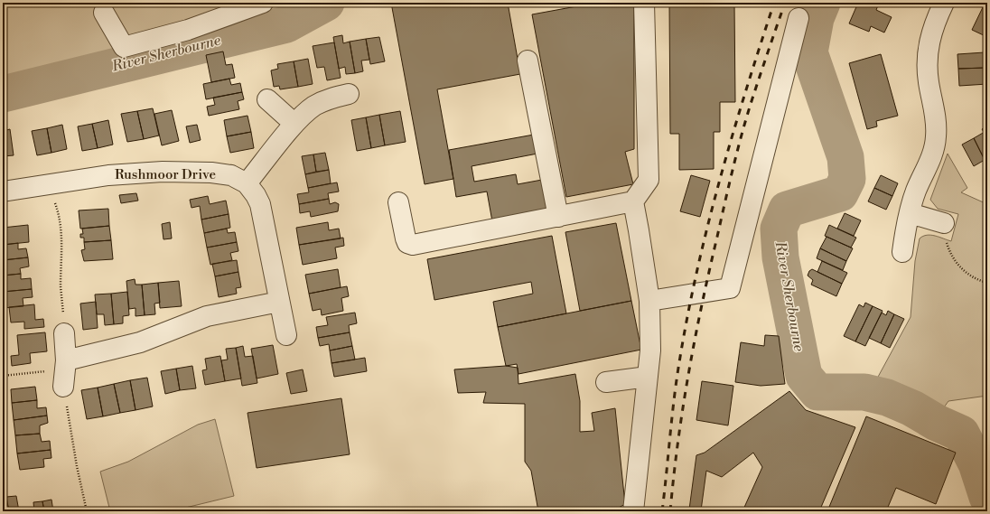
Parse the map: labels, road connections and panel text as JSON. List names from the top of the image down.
{
  "streets": {
    "street": ["Rushmoor Drive"]
  },
  "water": ["River Sherbourne"]
}
